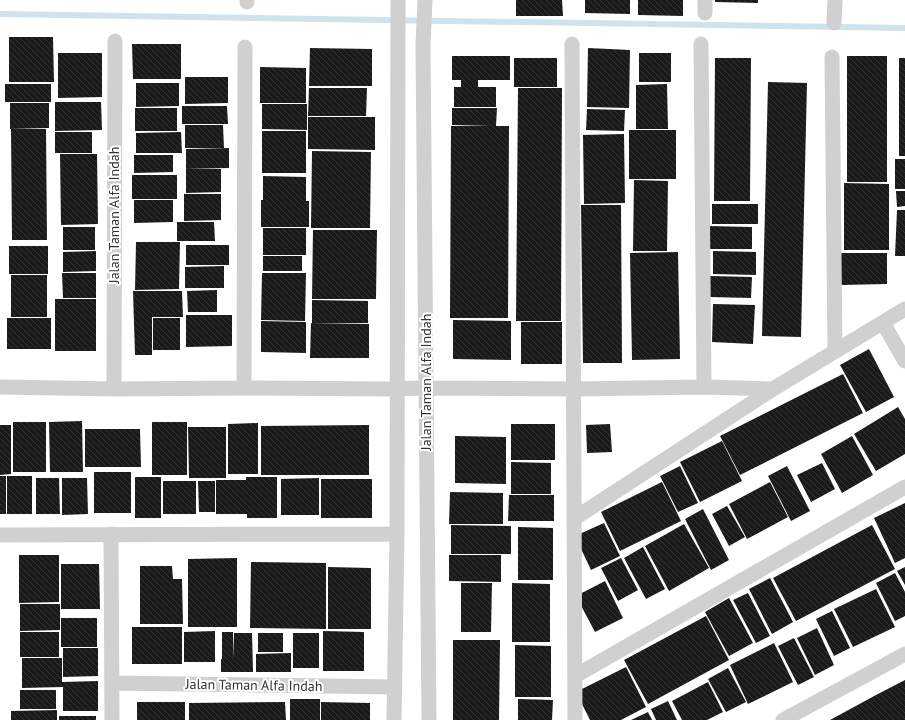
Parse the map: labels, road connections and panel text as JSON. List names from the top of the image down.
{
  "streets": {
    "street": ["Jalan Taman Alfa Indah"]
  }
}
